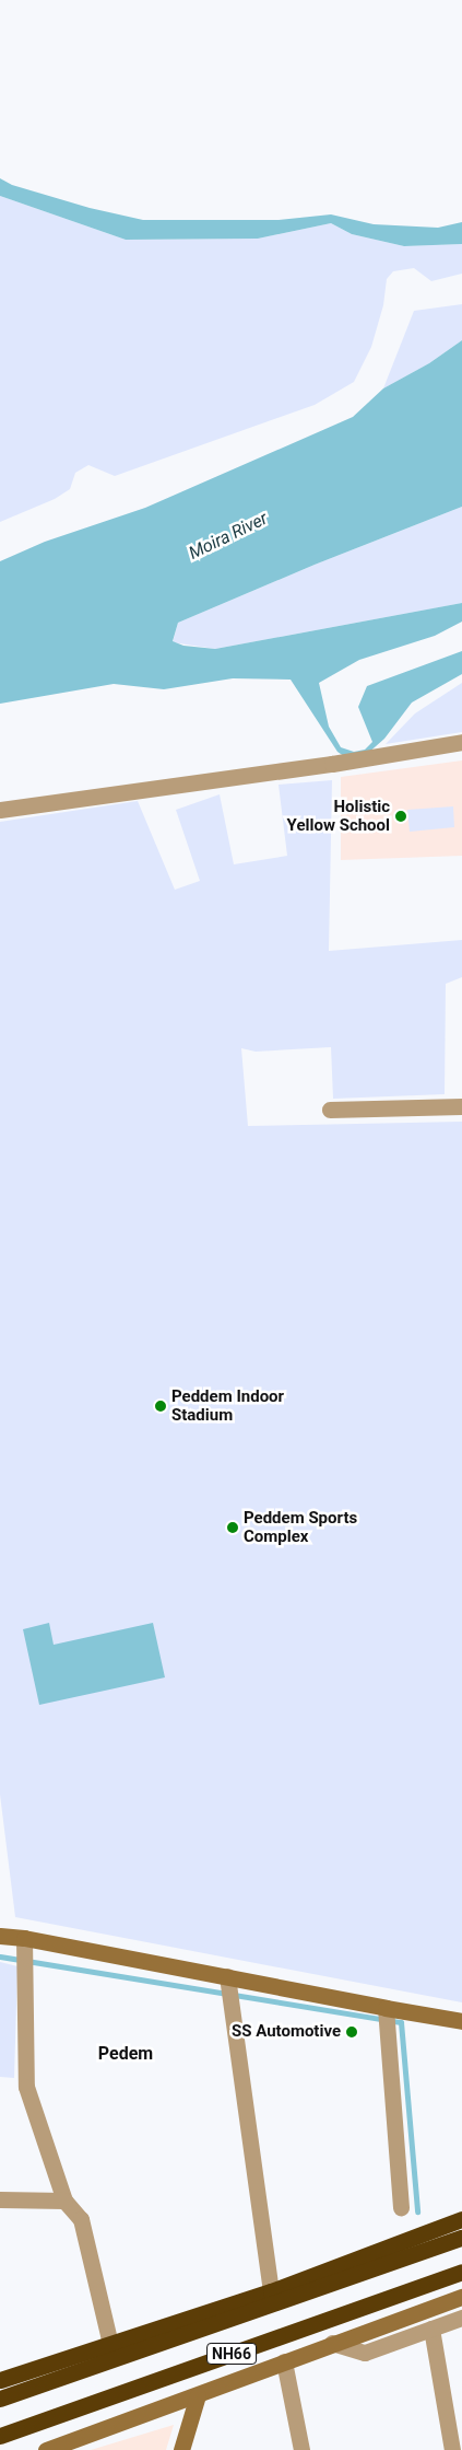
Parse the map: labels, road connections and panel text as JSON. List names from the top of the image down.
{
  "streets": {
    "highway": ["NH66"]
  },
  "districts": ["Pedem"],
  "water": ["Moira River"],
  "places": [
    "Holistic Yellow School",
    "Peddem Indoor Stadium",
    "Peddem Sports Complex",
    "SS Automotive"
  ]
}
